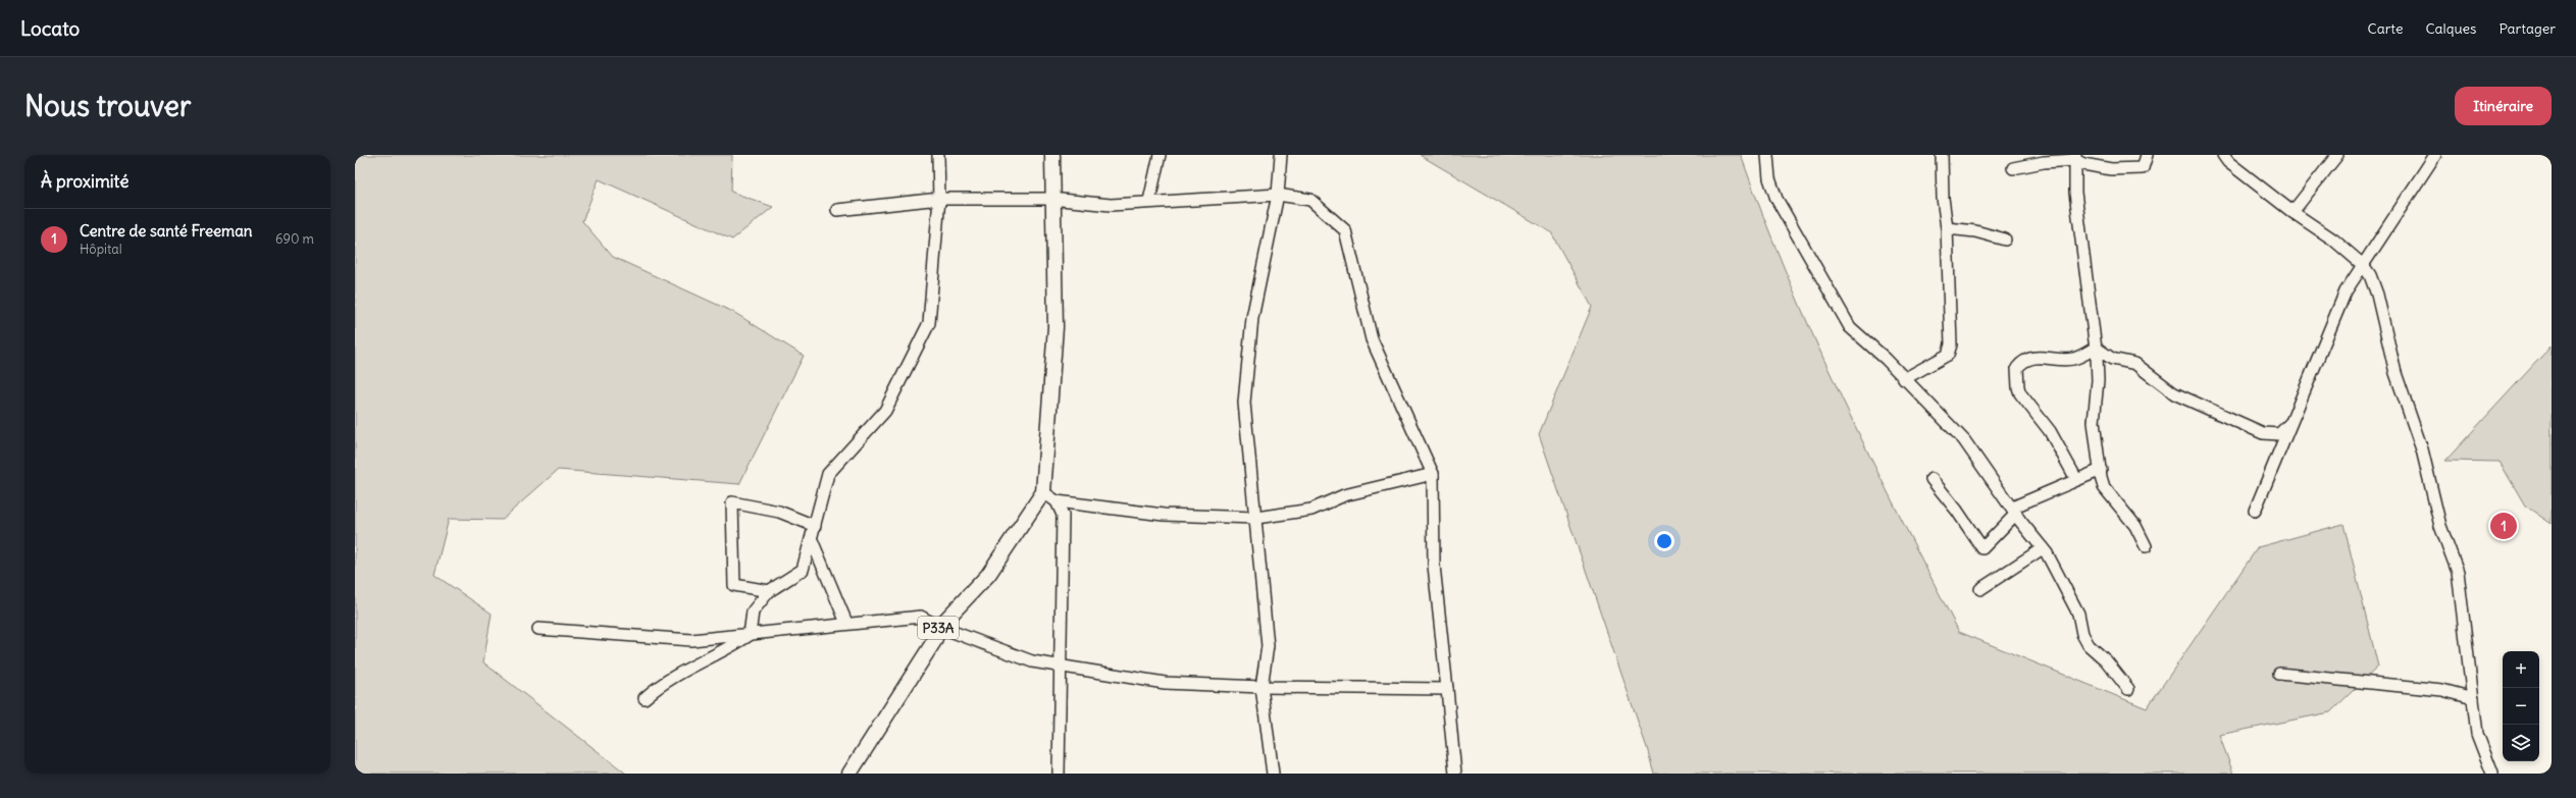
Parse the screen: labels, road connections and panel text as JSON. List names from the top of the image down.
{
  "streets": {
    "main road": ["P33A"]
  },
  "page": {
    "header": "Locato",
    "nav": ["Carte", "Calques", "Partager"],
    "buttons": "Itinéraire",
    "title": "Nous trouver",
    "heading": "À proximité",
    "list": [
      {
        "mark": "1",
        "name": "Centre de santé Freeman",
        "note": "Hôpital",
        "value": "690 m"
      }
    ],
    "pins": "1",
    "map_buttons": ["+", "−"]
  }
}
